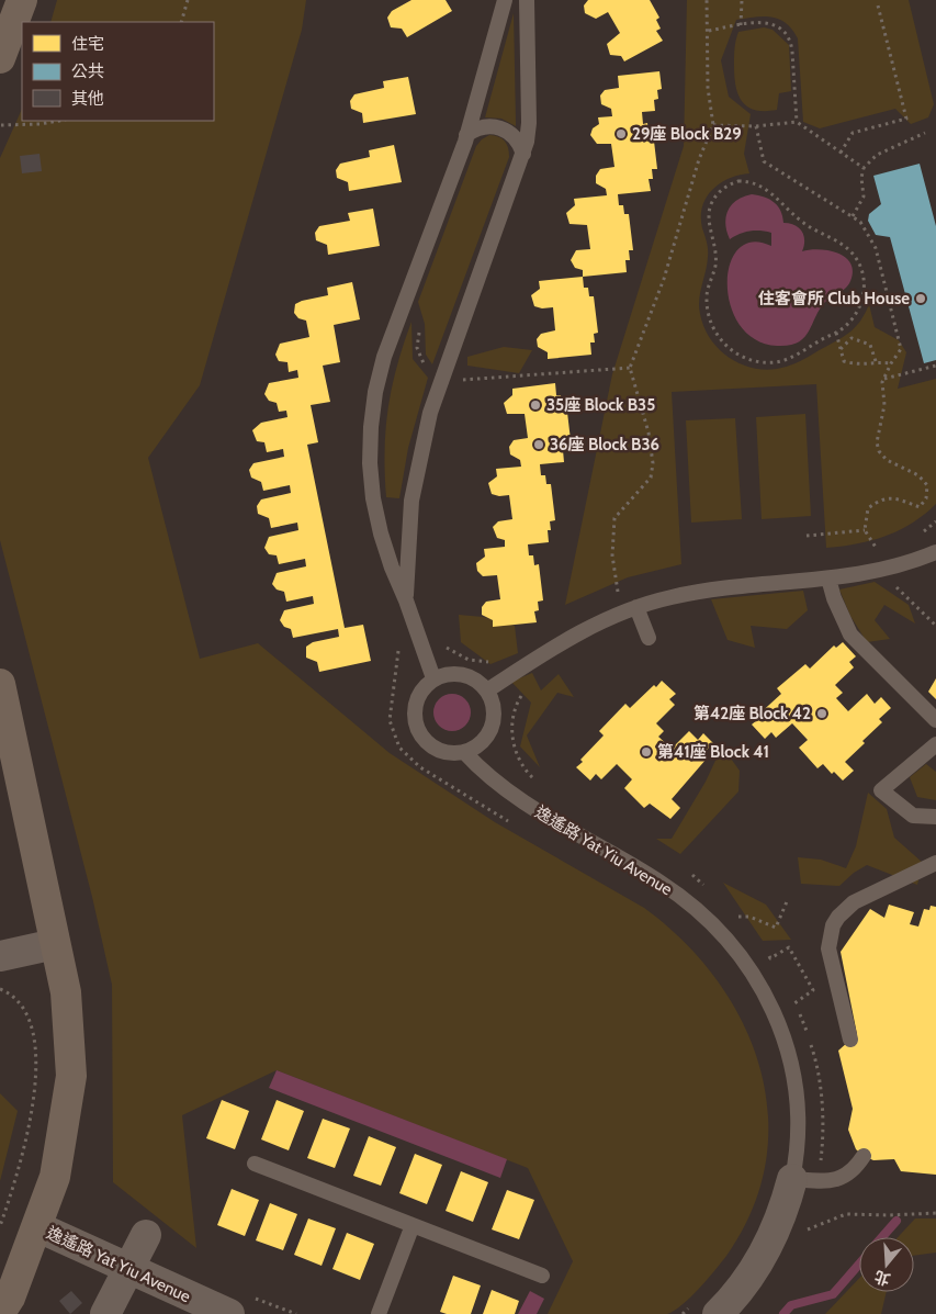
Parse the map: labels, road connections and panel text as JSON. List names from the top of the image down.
{
  "streets": {
    "street": ["逸遙路 Yat Yiu Avenue"]
  },
  "places": [
    "29座 Block B29",
    "住客會所 Club House",
    "35座 Block B35",
    "36座 Block B36",
    "第42座 Block 42",
    "第41座 Block 41"
  ],
  "legend": ["住宅", "公共", "其他"],
  "north": "bottom"
}
